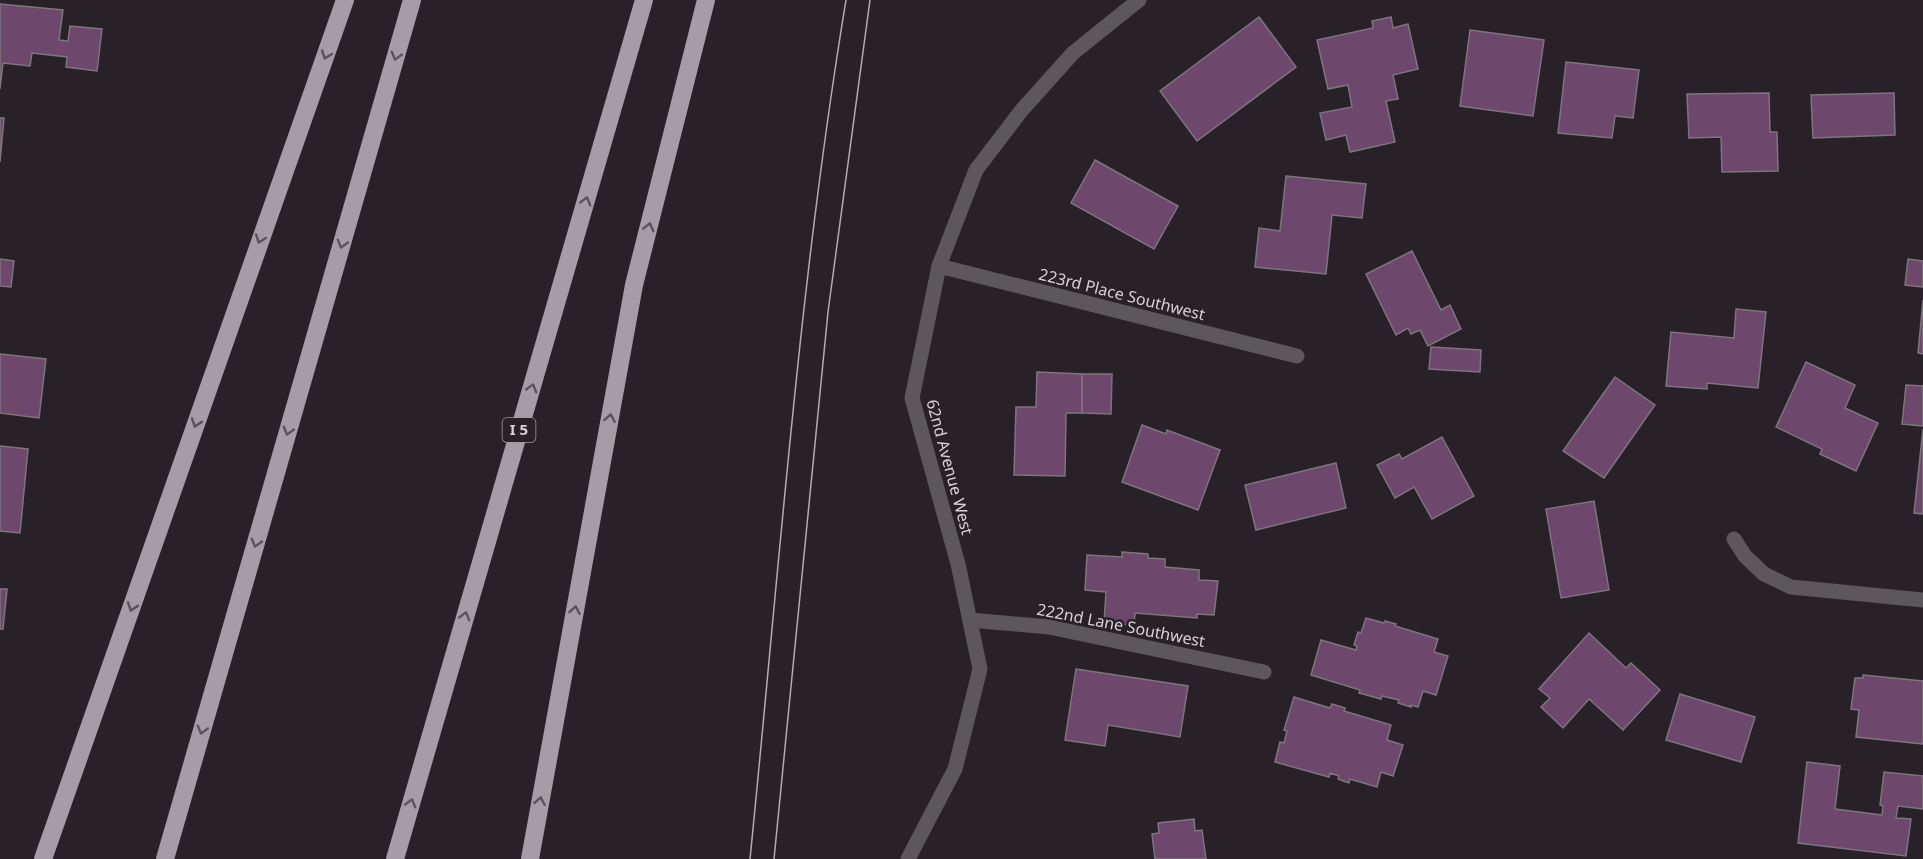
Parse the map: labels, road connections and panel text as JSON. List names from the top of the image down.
{
  "streets": {
    "highway": ["I 5"],
    "street": ["223rd Place Southwest", "62nd Avenue West", "222nd Lane Southwest"]
  },
  "crossings": [
    ["223rd Place Southwest", "62nd Avenue West"],
    ["62nd Avenue West", "222nd Lane Southwest"]
  ]
}
